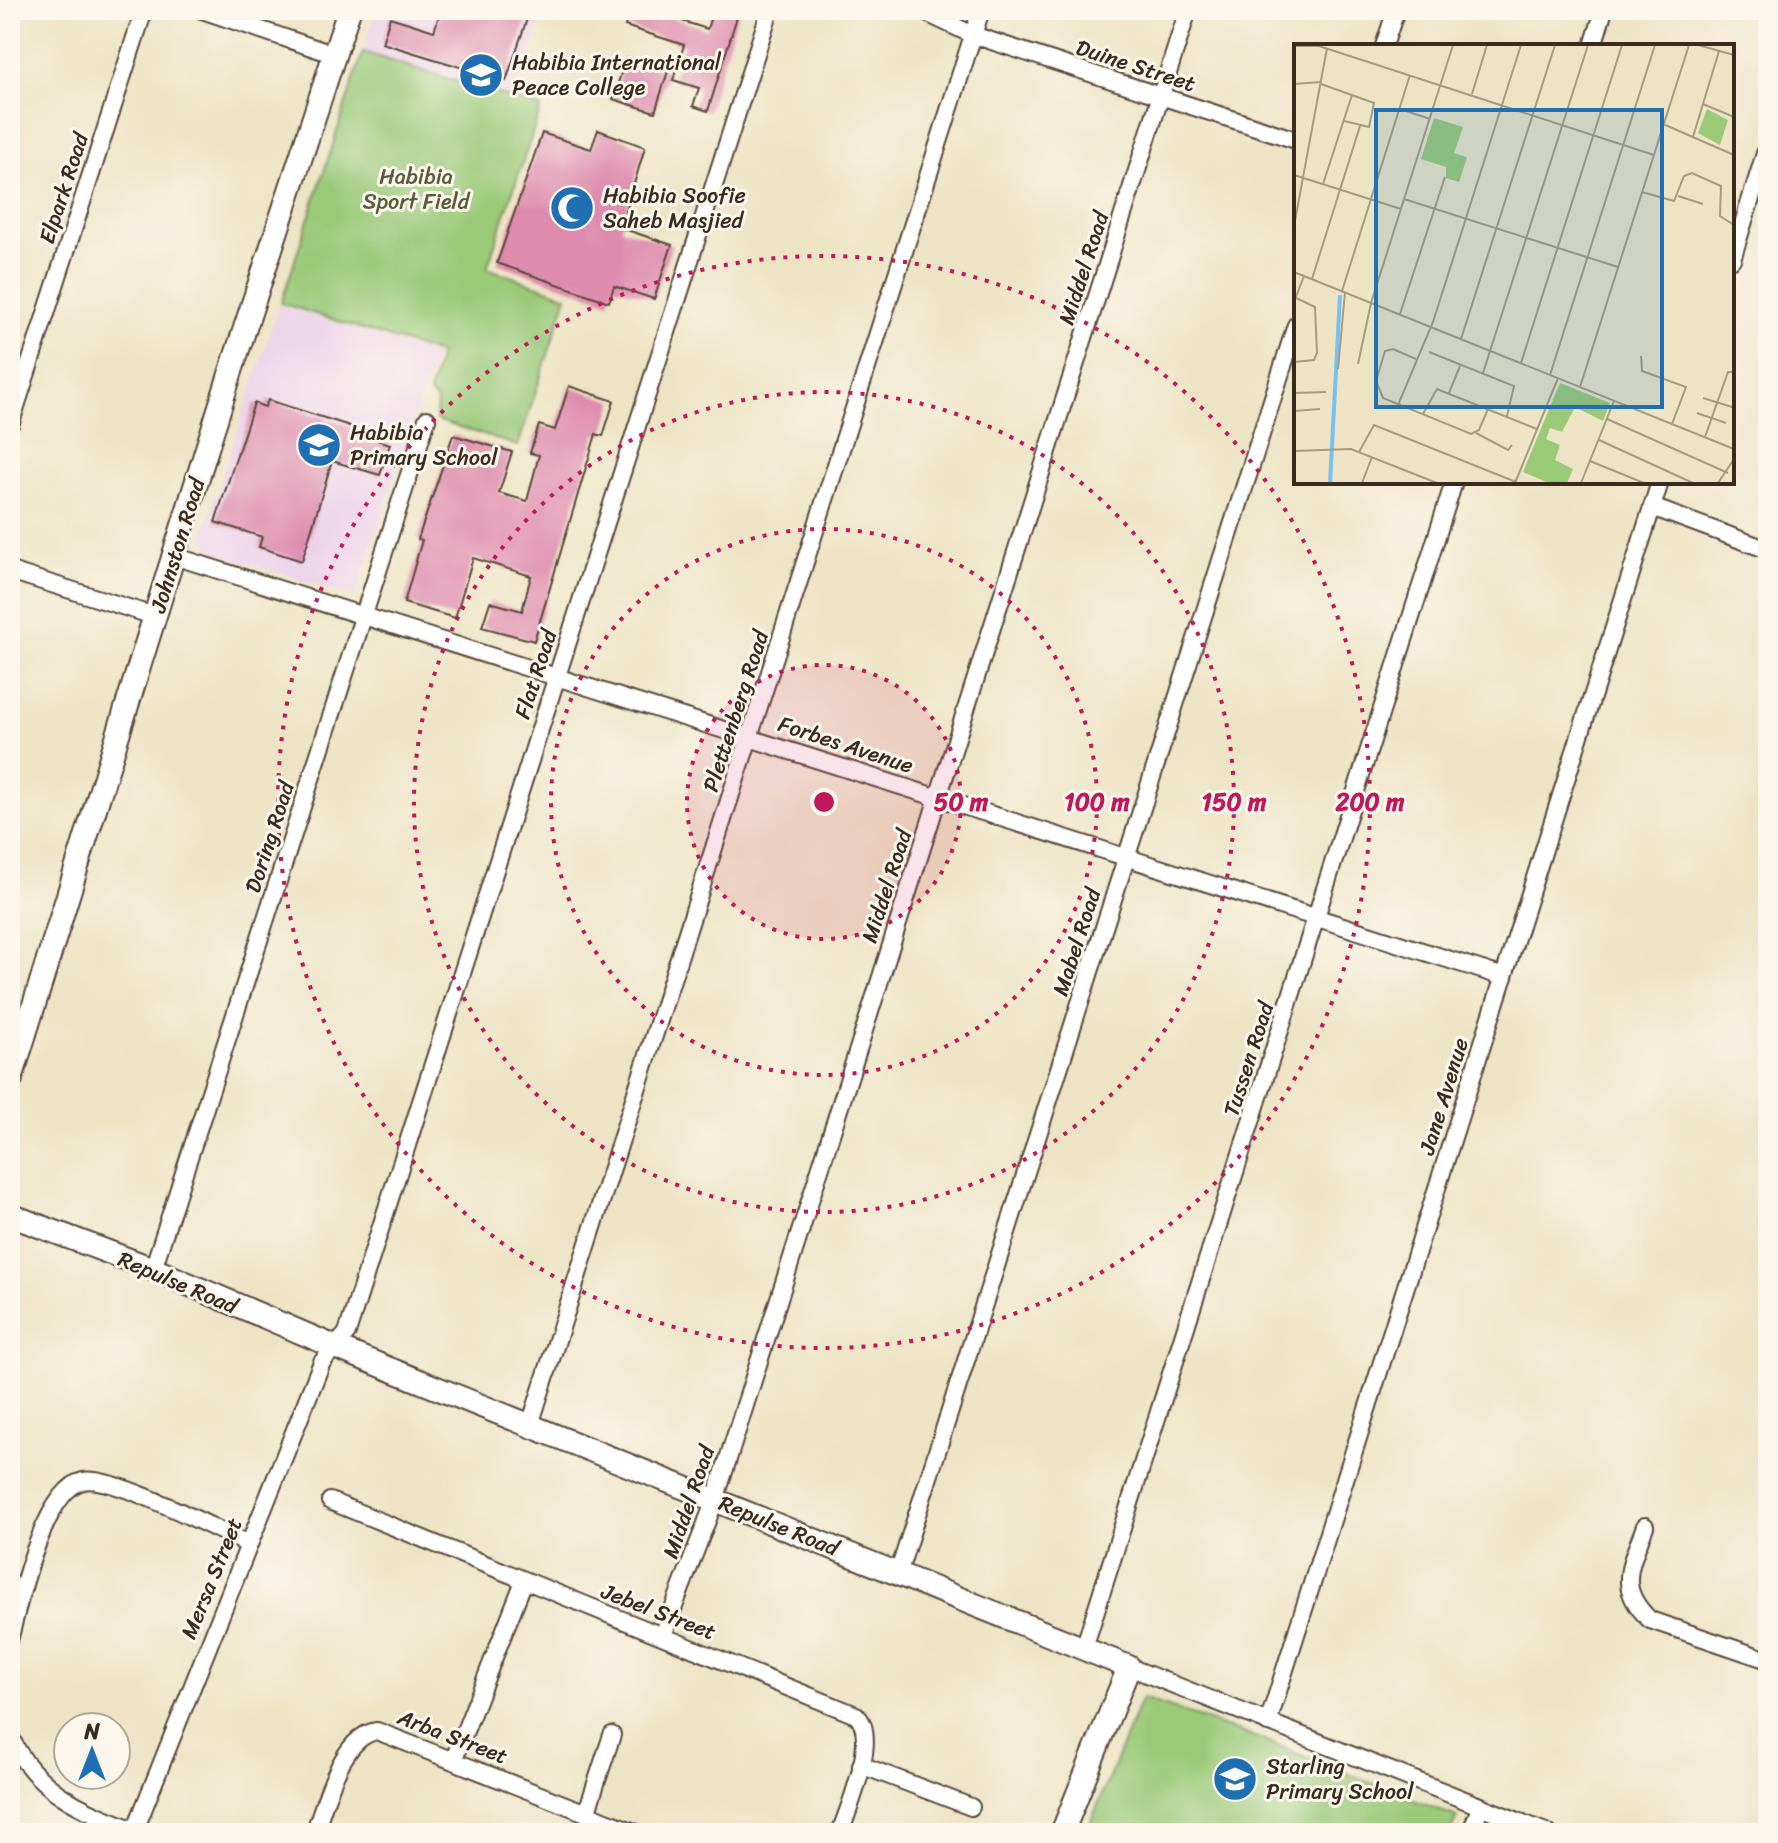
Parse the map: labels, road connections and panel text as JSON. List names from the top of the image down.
{
  "streets": {
    "street": [
      "Duine Street",
      "Elpark Road",
      "Middel Road",
      "Johnston Road",
      "Flat Road",
      "Plettenberg Road",
      "Forbes Avenue",
      "Doring Road",
      "Mabel Road",
      "Tussen Road",
      "Jane Avenue",
      "Repulse Road",
      "Mersa Street",
      "Jebel Street",
      "Arba Street"
    ]
  },
  "crossings": [
    ["Duine Street", "Middel Road"],
    ["Duine Street", "Plettenberg Road"],
    ["Middel Road", "Forbes Avenue"],
    ["Middel Road", "Repulse Road"],
    ["Middel Road", "Jebel Street"],
    ["Johnston Road", "Forbes Avenue"],
    ["Flat Road", "Forbes Avenue"],
    ["Flat Road", "Repulse Road"],
    ["Flat Road", "Mersa Street"],
    ["Plettenberg Road", "Forbes Avenue"],
    ["Plettenberg Road", "Repulse Road"],
    ["Forbes Avenue", "Doring Road"],
    ["Forbes Avenue", "Mabel Road"],
    ["Forbes Avenue", "Tussen Road"],
    ["Forbes Avenue", "Jane Avenue"],
    ["Doring Road", "Repulse Road"],
    ["Mabel Road", "Repulse Road"],
    ["Tussen Road", "Repulse Road"],
    ["Jane Avenue", "Repulse Road"],
    ["Repulse Road", "Mersa Street"]
  ],
  "parks": ["Habibia Sport Field"],
  "places": {
    "school or university": ["Habibia International Peace College", "Habibia Primary School", "Starling Primary School"],
    "mosque": ["Habibia Soofie Saheb Masjied"]
  },
  "north": "top",
  "rings": [
    "50 m",
    "100 m",
    "150 m",
    "200 m"
  ]
}
